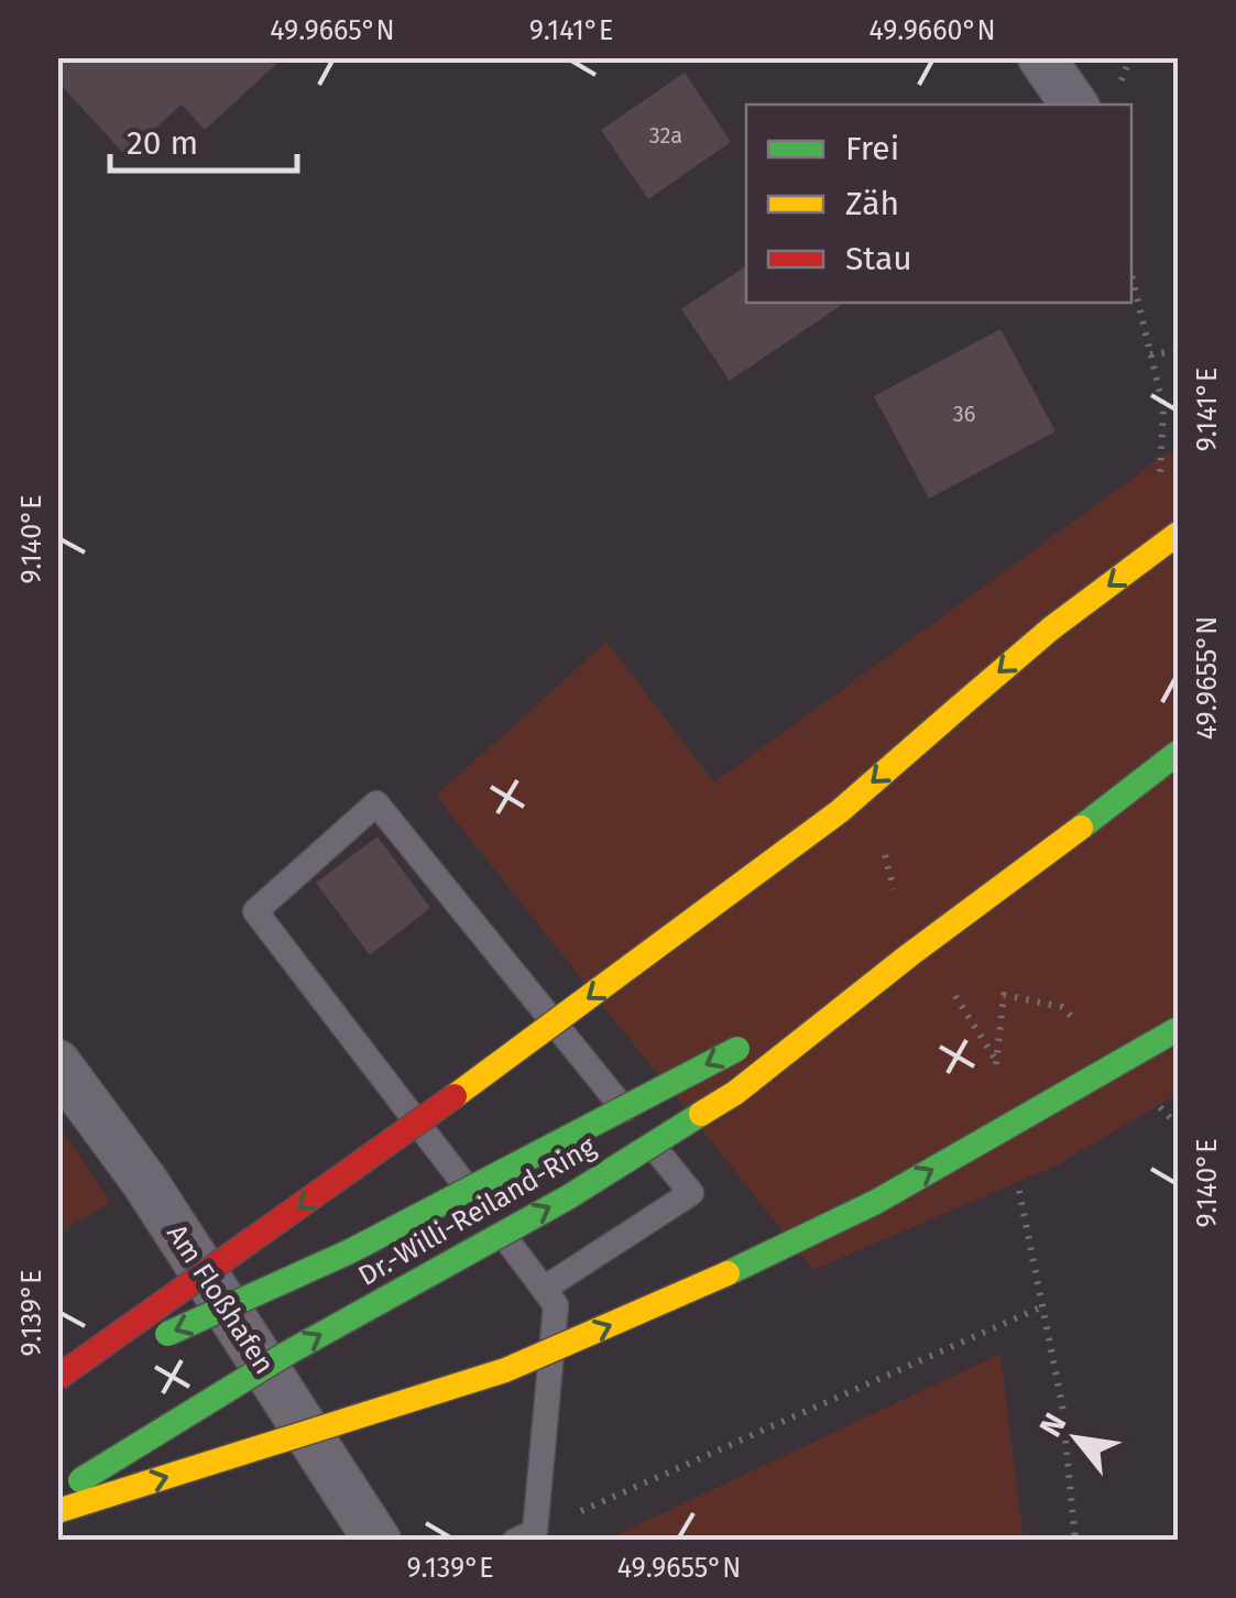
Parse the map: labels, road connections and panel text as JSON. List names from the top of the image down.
{
  "streets": {
    "highway": ["Dr.-Willi-Reiland-Ring"],
    "street": ["Am Floßhafen"]
  },
  "house_numbers": ["32a", "36"],
  "legend": ["Frei", "Zäh", "Stau"],
  "scale_bar": "20 m",
  "north": "top left",
  "coordinates": [
    "49.9665°N",
    "9.141°E",
    "49.9660°N",
    "9.140°E",
    "49.9655°N",
    "9.139°E"
  ]
}
